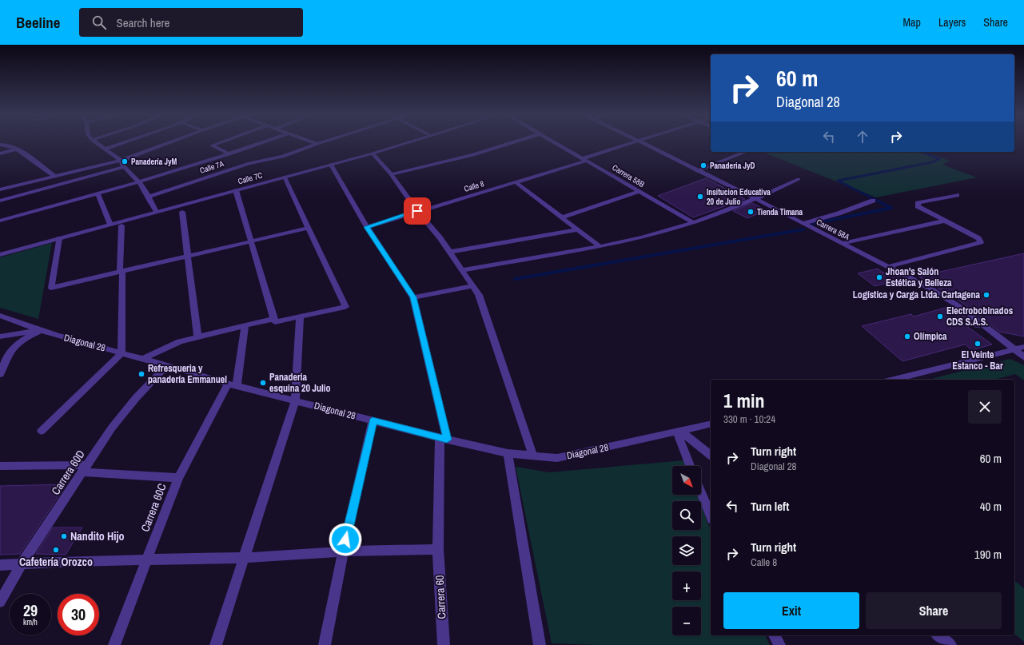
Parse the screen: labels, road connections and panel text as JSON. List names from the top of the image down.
{
  "streets": {
    "street": [
      "Calle 7A",
      "Carrera 58B",
      "Calle 7C",
      "Calle 8",
      "Carrera 58A",
      "Diagonal 28",
      "Carrera 60D",
      "Carrera 60C",
      "Carrera 60"
    ]
  },
  "crossings": [
    ["Carrera 58B", "Calle 8"],
    ["Calle 8", "Carrera 58A"],
    ["Diagonal 28", "Carrera 60D"],
    ["Diagonal 28", "Carrera 60C"],
    ["Diagonal 28", "Carrera 60"]
  ],
  "places": [
    "Panadería JyM",
    "Panaderia JyD",
    "Insitucion Educativa 20 de Julio",
    "Tienda Timana",
    "Jhoan's Salón Estética y Belleza",
    "Logística y Carga Ltda. Cartagena",
    "Electrobobinados CDS S.A.S.",
    "Olímpica",
    "El Veinte Estanco - Bar",
    "Refresqueria y panadería Emmanuel",
    "Panaderia esquina 20 Julio",
    "Nandito Hijo",
    "Cafetería Orozco"
  ],
  "north": "bottom right",
  "page": {
    "header": "Beeline",
    "search": "Search here",
    "nav": ["Map", "Layers", "Share"],
    "turn": ["60 m", "Diagonal 28"],
    "heading": ["1 min", "330 m · 10:24"],
    "list": [
      {
        "name": "Turn right",
        "note": "Diagonal 28",
        "value": "60 m"
      },
      {
        "name": "Turn left",
        "value": "40 m"
      },
      {
        "name": "Turn right",
        "note": "Calle 8",
        "value": "190 m"
      }
    ],
    "map_buttons": ["+", "−"],
    "buttons": ["Exit", "Share"],
    "speed": "29 km/h",
    "limit": "30"
  }
}
